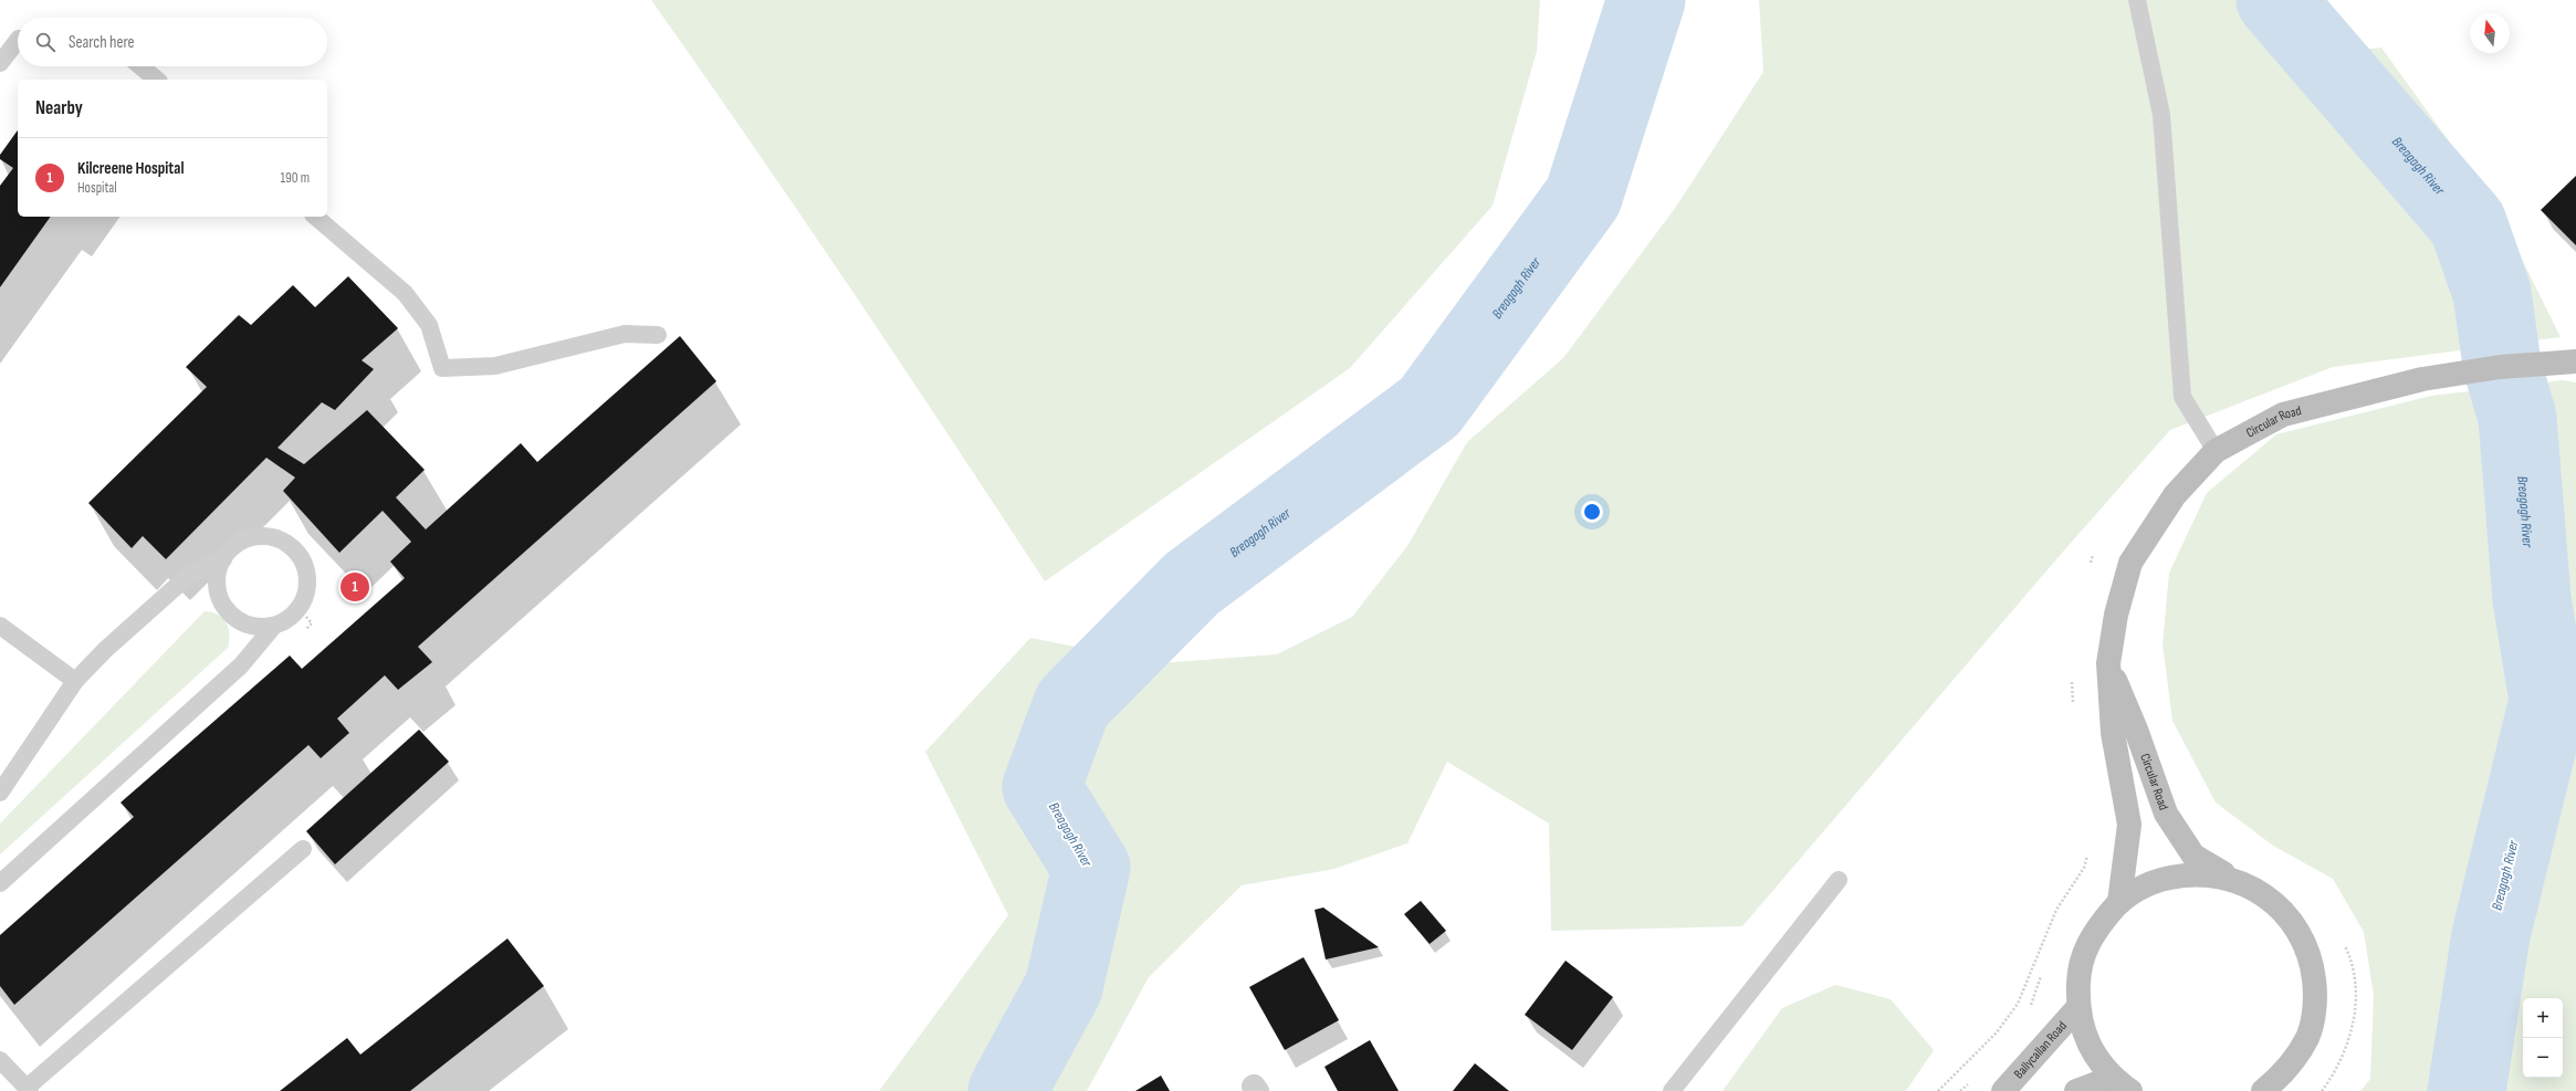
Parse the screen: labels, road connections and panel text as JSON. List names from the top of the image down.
{
  "streets": {
    "main road": ["Circular Road", "Ballycallan Road"]
  },
  "crossings": [
    ["Circular Road", "Ballycallan Road"]
  ],
  "water": ["Breagagh River"],
  "north": "top",
  "page": {
    "search": "Search here",
    "heading": "Nearby",
    "list": [
      {
        "mark": "1",
        "name": "Kilcreene Hospital",
        "note": "Hospital",
        "value": "190 m"
      }
    ],
    "pins": "1",
    "map_buttons": ["+", "−"]
  }
}
